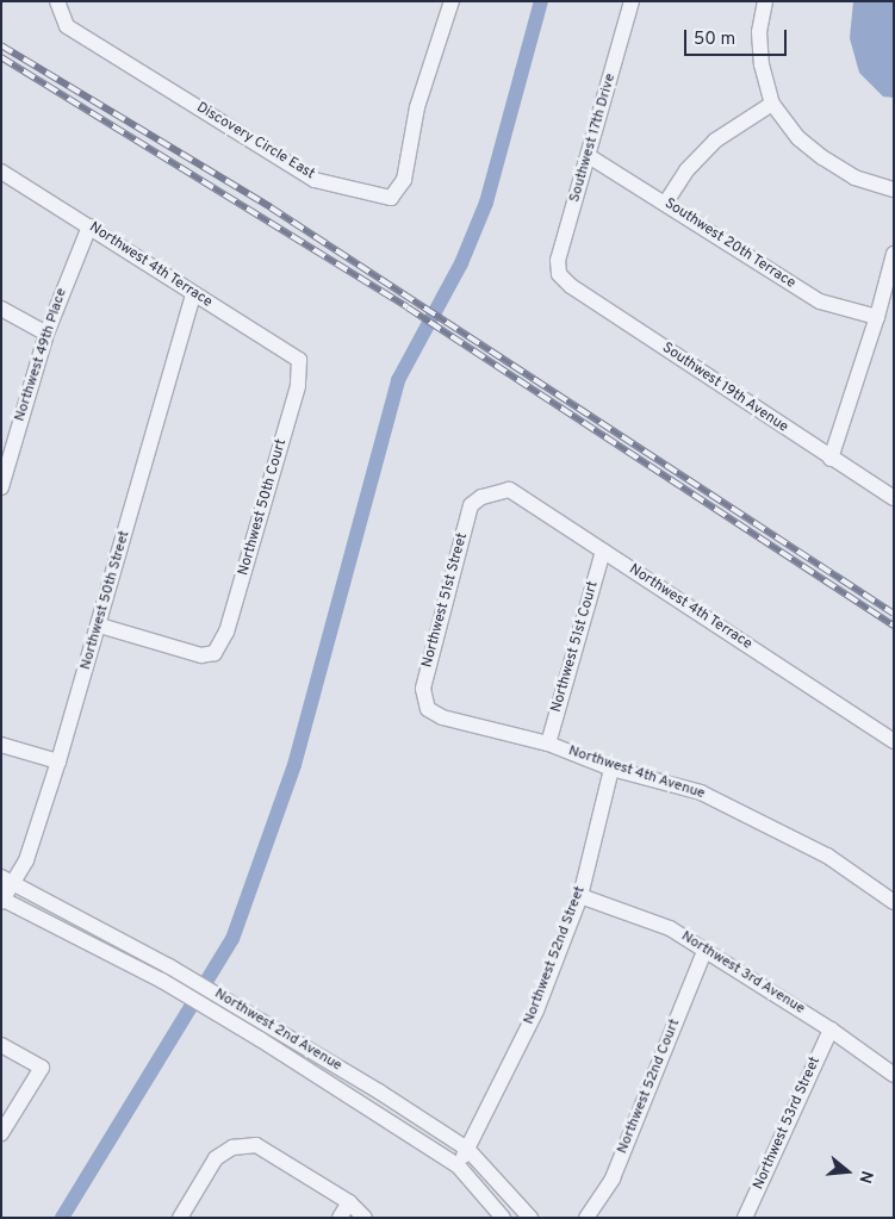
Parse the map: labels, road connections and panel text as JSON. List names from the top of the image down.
{
  "streets": {
    "street": [
      "Southwest 17th Drive",
      "Discovery Circle East",
      "Southwest 20th Terrace",
      "Northwest 4th Terrace",
      "Northwest 49th Place",
      "Southwest 19th Avenue",
      "Northwest 50th Court",
      "Northwest 50th Street",
      "Northwest 51st Street",
      "Northwest 51st Court",
      "Northwest 4th Avenue",
      "Northwest 52nd Street",
      "Northwest 3rd Avenue",
      "Northwest 2nd Avenue",
      "Northwest 52nd Court",
      "Northwest 53rd Street"
    ]
  },
  "crossings": [
    ["Southwest 17th Drive", "Southwest 20th Terrace"],
    ["Southwest 17th Drive", "Southwest 19th Avenue"],
    ["Northwest 4th Terrace", "Northwest 49th Place"],
    ["Northwest 4th Terrace", "Northwest 50th Court"],
    ["Northwest 4th Terrace", "Northwest 50th Street"],
    ["Northwest 4th Terrace", "Northwest 51st Street"],
    ["Northwest 4th Terrace", "Northwest 51st Court"],
    ["Northwest 50th Court", "Northwest 50th Street"],
    ["Northwest 50th Street", "Northwest 2nd Avenue"],
    ["Northwest 51st Street", "Northwest 4th Avenue"],
    ["Northwest 51st Court", "Northwest 4th Avenue"],
    ["Northwest 4th Avenue", "Northwest 52nd Street"],
    ["Northwest 52nd Street", "Northwest 3rd Avenue"],
    ["Northwest 52nd Street", "Northwest 2nd Avenue"],
    ["Northwest 3rd Avenue", "Northwest 52nd Court"],
    ["Northwest 3rd Avenue", "Northwest 53rd Street"]
  ],
  "scale_bar": "50 m",
  "north": "right"
}
